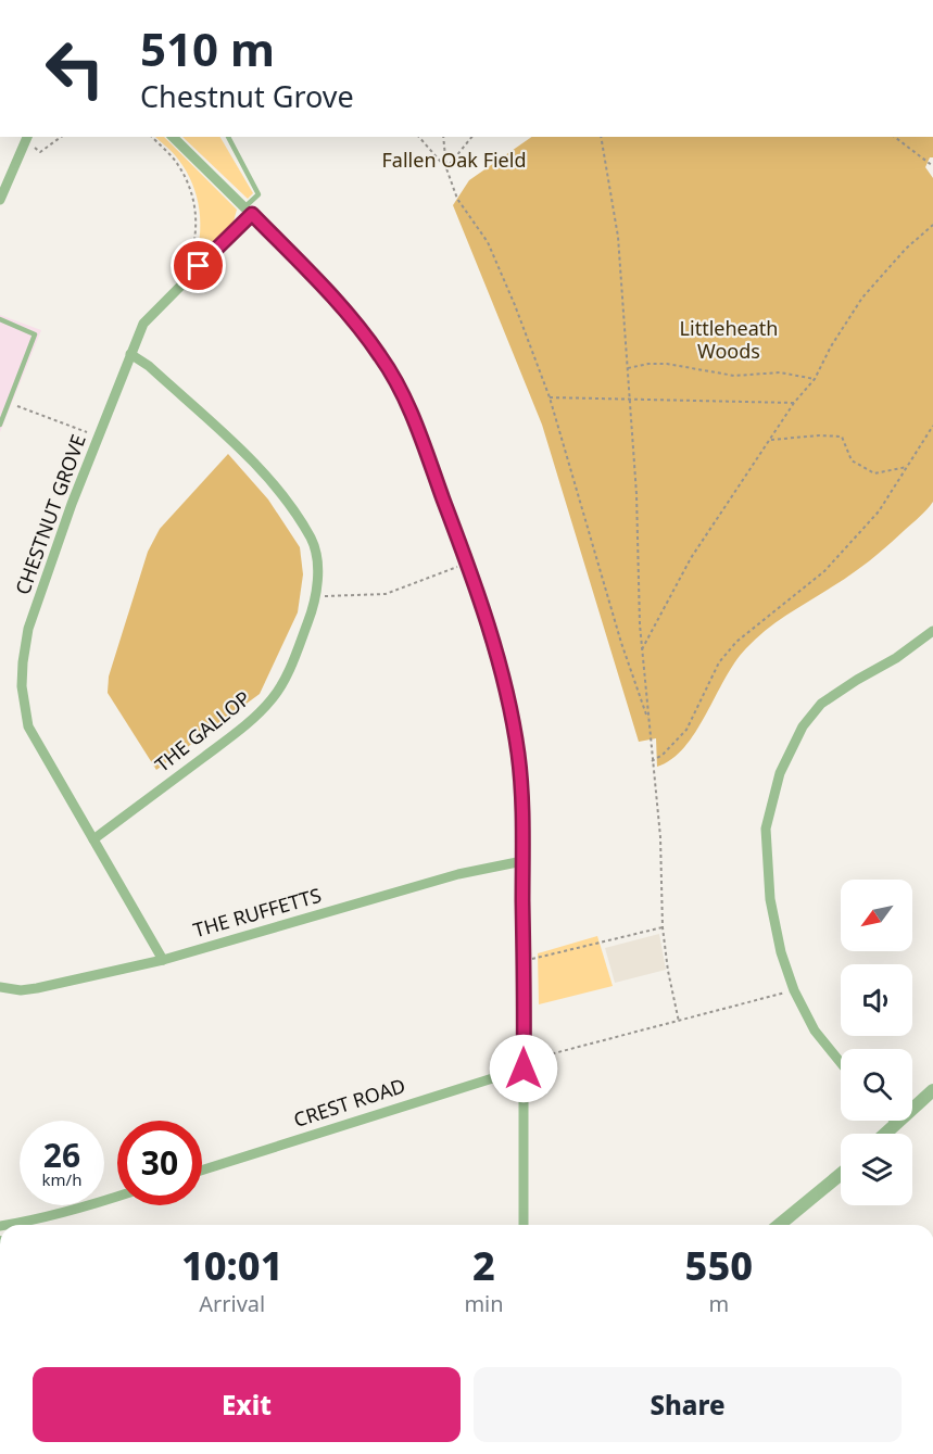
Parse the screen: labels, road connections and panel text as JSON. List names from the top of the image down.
{
  "streets": {
    "street": [
      "CHESTNUT GROVE",
      "THE GALLOP",
      "THE RUFFETTS",
      "CREST ROAD"
    ]
  },
  "crossings": [
    ["CHESTNUT GROVE", "THE GALLOP"],
    ["CHESTNUT GROVE", "THE RUFFETTS"]
  ],
  "parks": ["Fallen Oak Field", "Littleheath Woods"],
  "north": "bottom left",
  "page": {
    "turn": ["510 m", "Chestnut Grove"],
    "speed": "26 km/h",
    "limit": "30",
    "eta": [
      "10:01",
      "Arrival",
      "2",
      "min",
      "550",
      "m"
    ],
    "buttons": ["Exit", "Share"]
  }
}
